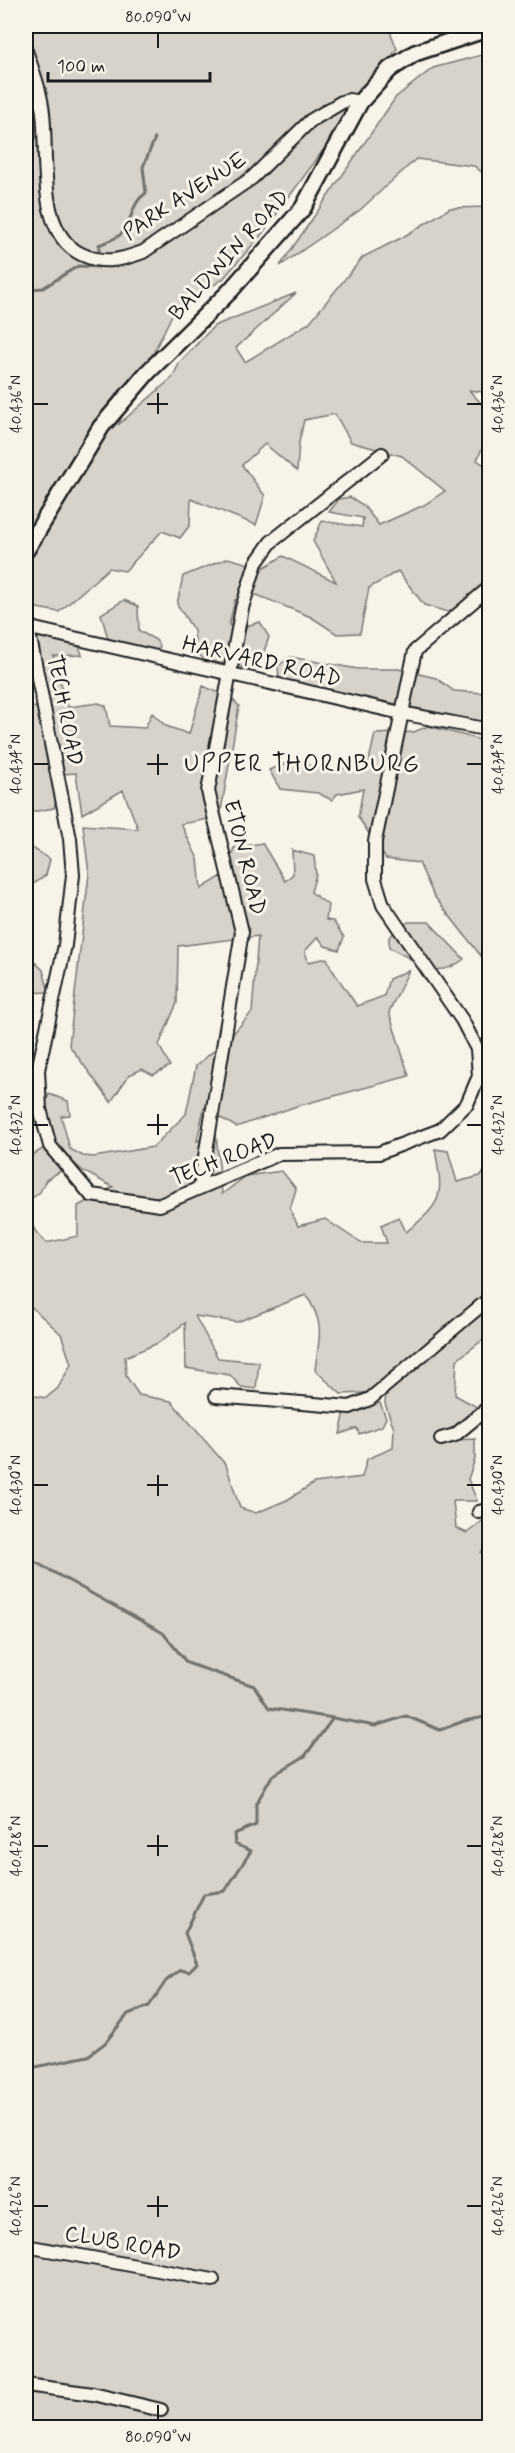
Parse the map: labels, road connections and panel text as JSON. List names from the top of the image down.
{
  "streets": {
    "street": [
      "PARK AVENUE",
      "BALDWIN ROAD",
      "HARVARD ROAD",
      "TECH ROAD",
      "ETON ROAD",
      "CLUB ROAD"
    ]
  },
  "crossings": [
    ["PARK AVENUE", "BALDWIN ROAD"],
    ["HARVARD ROAD", "TECH ROAD"],
    ["HARVARD ROAD", "ETON ROAD"],
    ["TECH ROAD", "ETON ROAD"]
  ],
  "districts": ["UPPER THORNBURG"],
  "scale_bar": "100 m",
  "coordinates": [
    "80.090°W",
    "40.436°N",
    "40.434°N",
    "40.432°N",
    "40.430°N",
    "40.428°N",
    "40.426°N"
  ]
}
